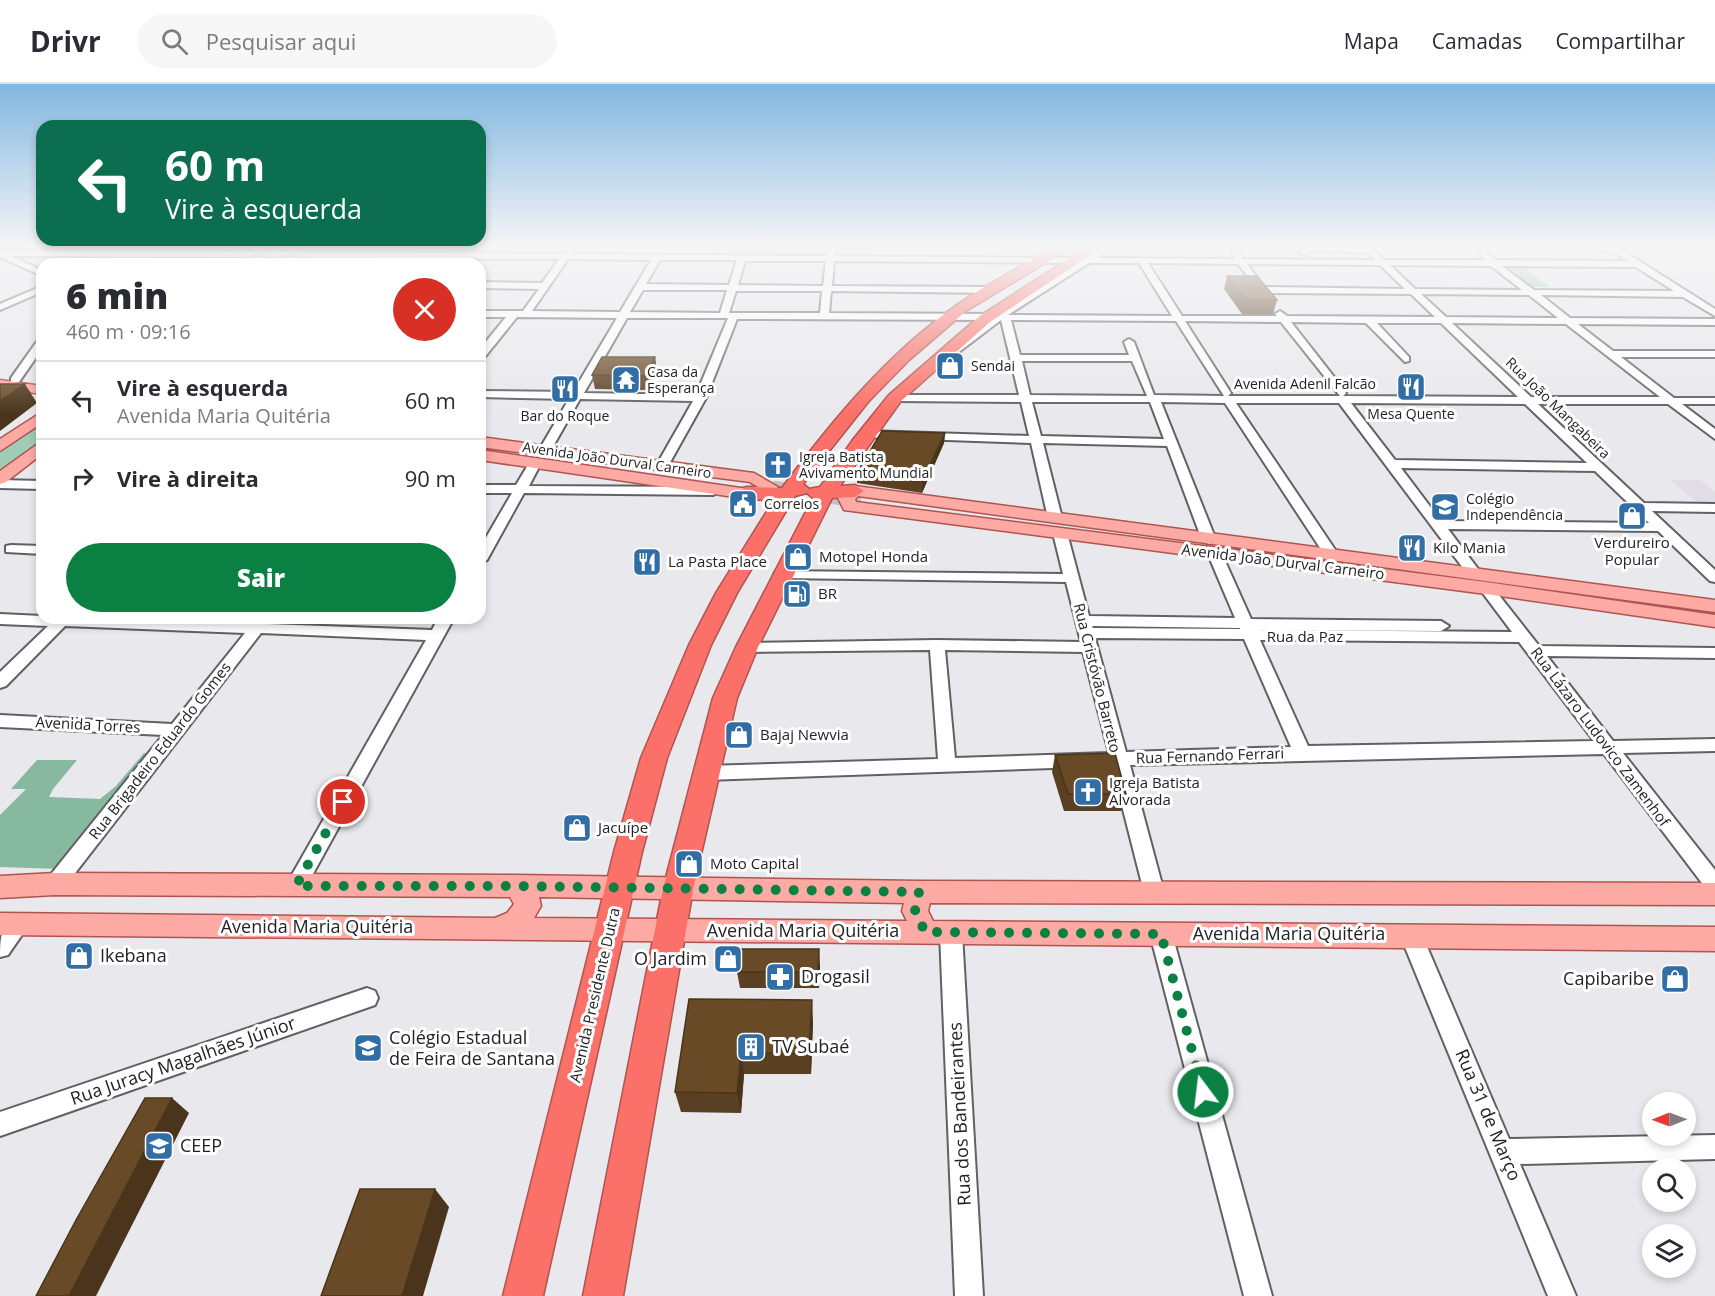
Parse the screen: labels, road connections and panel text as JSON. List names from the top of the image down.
{
  "streets": {
    "highway": ["Avenida Presidente Dutra"],
    "main road": ["Avenida João Durval Carneiro", "Avenida Maria Quitéria"],
    "street": [
      "Avenida Adenil Falcão",
      "Rua João Mangabeira",
      "Rua da Paz",
      "Rua Cristóvão Barreto",
      "Avenida Torres",
      "Rua Lázaro Ludovico Zamenhof",
      "Rua Brigadeiro Eduardo Gomes",
      "Rua Fernando Ferrari",
      "Rua Juracy Magalhães Júnior",
      "Rua dos Bandeirantes",
      "Rua 31 de Março"
    ]
  },
  "crossings": [
    ["Avenida Adenil Falcão", "Rua João Mangabeira"],
    ["Avenida Adenil Falcão", "Rua Cristóvão Barreto"],
    ["Avenida João Durval Carneiro", "Rua Cristóvão Barreto"],
    ["Avenida João Durval Carneiro", "Rua Lázaro Ludovico Zamenhof"],
    ["Rua da Paz", "Rua Cristóvão Barreto"],
    ["Rua da Paz", "Rua Lázaro Ludovico Zamenhof"],
    ["Rua Cristóvão Barreto", "Rua Fernando Ferrari"],
    ["Avenida Torres", "Rua Brigadeiro Eduardo Gomes"],
    ["Rua Lázaro Ludovico Zamenhof", "Rua Fernando Ferrari"],
    ["Avenida Maria Quitéria", "Avenida Presidente Dutra"],
    ["Avenida Maria Quitéria", "Rua dos Bandeirantes"],
    ["Avenida Maria Quitéria", "Rua 31 de Março"]
  ],
  "places": {
    "shop": [
      "Sendai",
      "Verdureiro Popular",
      "Motopel Honda",
      "Bajaj Newvia",
      "Jacuípe",
      "Moto Capital",
      "Ikebana",
      "O Jardim",
      "Capibaribe"
    ],
    "temple": ["Casa da Esperança"],
    "restaurant": [
      "Mesa Quente",
      "Bar do Roque",
      "Kilo Mania",
      "La Pasta Place"
    ],
    "church": ["Igreja Batista Avivamento Mundial", "Igreja Batista Alvorada"],
    "public building": ["Correios"],
    "school or university": ["Colégio Independência", "Colégio Estadual de Feira de Santana", "CEEP"],
    "fuel station": ["BR"],
    "pharmacy": ["Drogasil"],
    "building": ["TV Subaé"]
  },
  "north": "left",
  "page": {
    "header": "Drivr",
    "search": "Pesquisar aqui",
    "nav": ["Mapa", "Camadas", "Compartilhar"],
    "turn": ["60 m", "Vire à esquerda"],
    "heading": ["6 min", "460 m · 09:16"],
    "list": [
      {
        "name": "Vire à esquerda",
        "note": "Avenida Maria Quitéria",
        "value": "60 m"
      },
      {
        "name": "Vire à direita",
        "value": "90 m"
      }
    ],
    "buttons": "Sair"
  }
}
